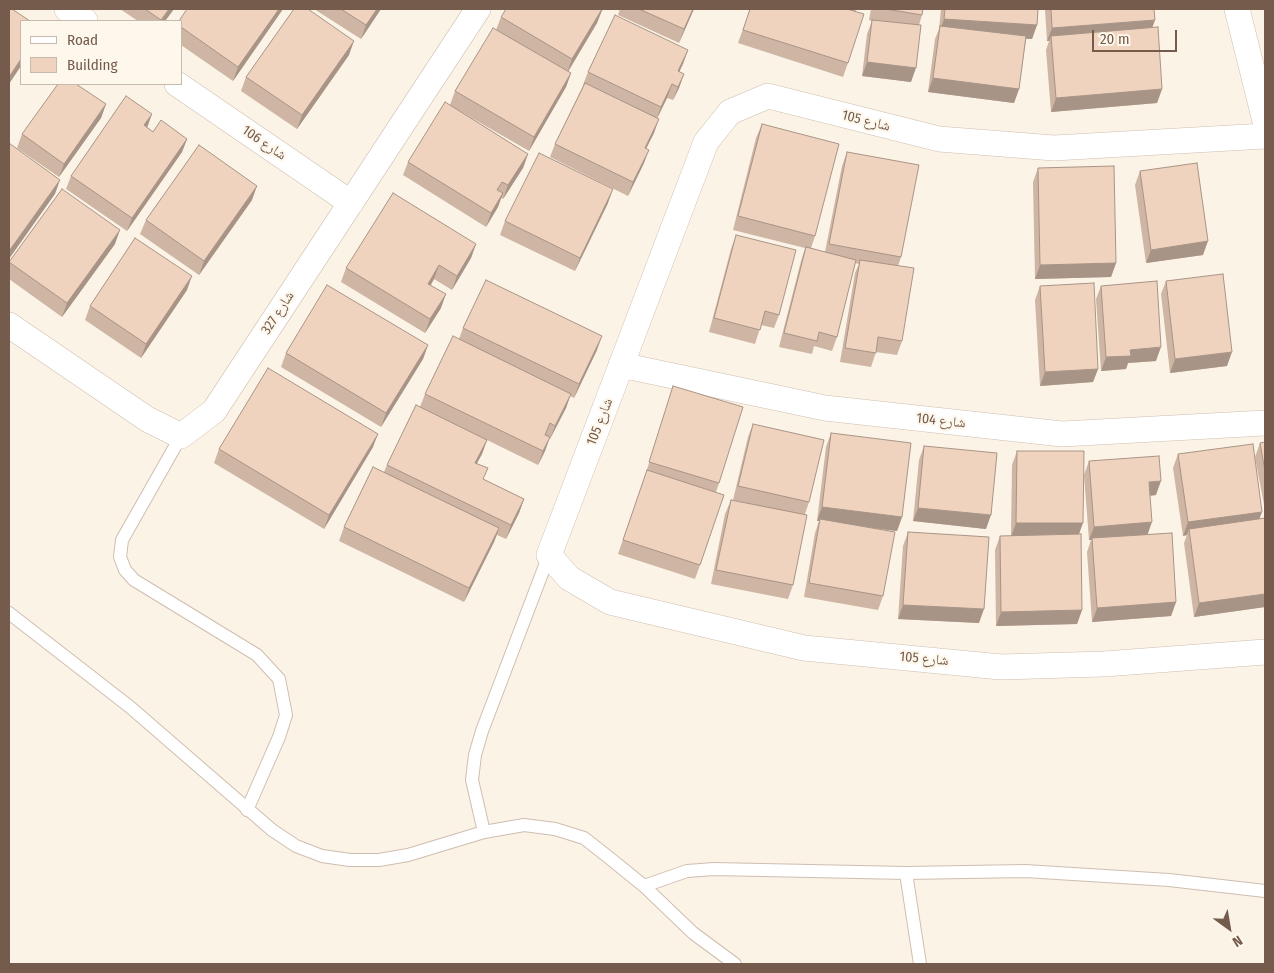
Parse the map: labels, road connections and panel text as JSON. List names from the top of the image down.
{
  "streets": {
    "street": [
      "شارع 105",
      "شارع 106",
      "شارع 327",
      "شارع 104"
    ]
  },
  "crossings": [
    ["شارع 105", "شارع 104"],
    ["شارع 106", "شارع 327"]
  ],
  "legend": ["Road", "Building"],
  "scale_bar": "20 m",
  "north": "bottom right"
}
